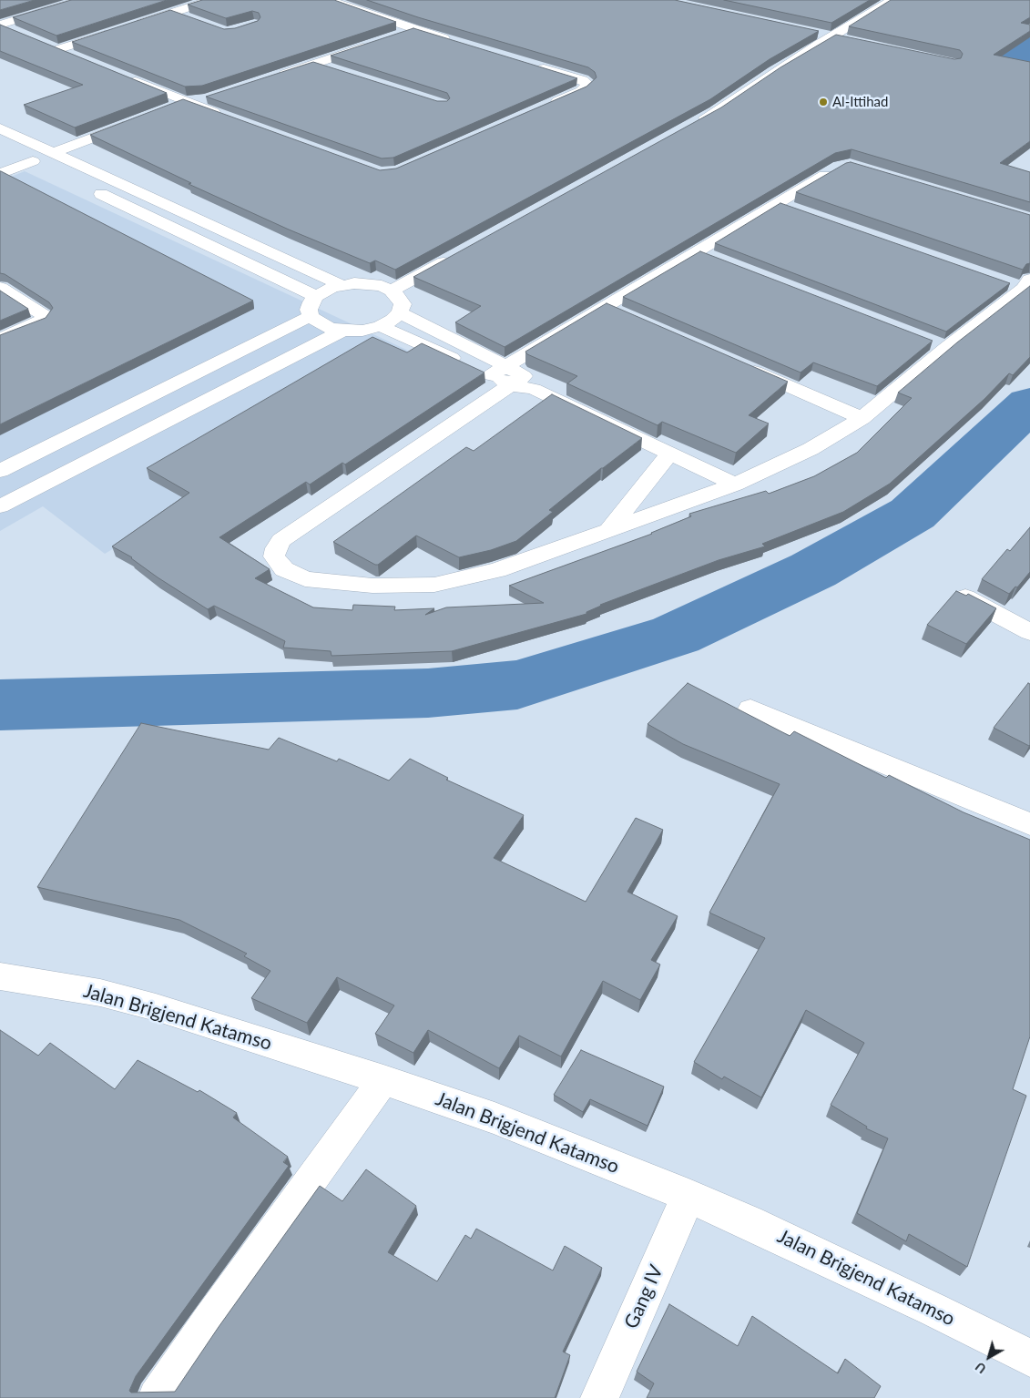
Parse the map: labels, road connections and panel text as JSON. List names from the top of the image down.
{
  "streets": {
    "street": ["Jalan Brigjend Katamso", "Gang IV"]
  },
  "crossings": [
    ["Jalan Brigjend Katamso", "Gang IV"]
  ],
  "places": ["Al-Ittihad"],
  "north": "bottom left"
}
